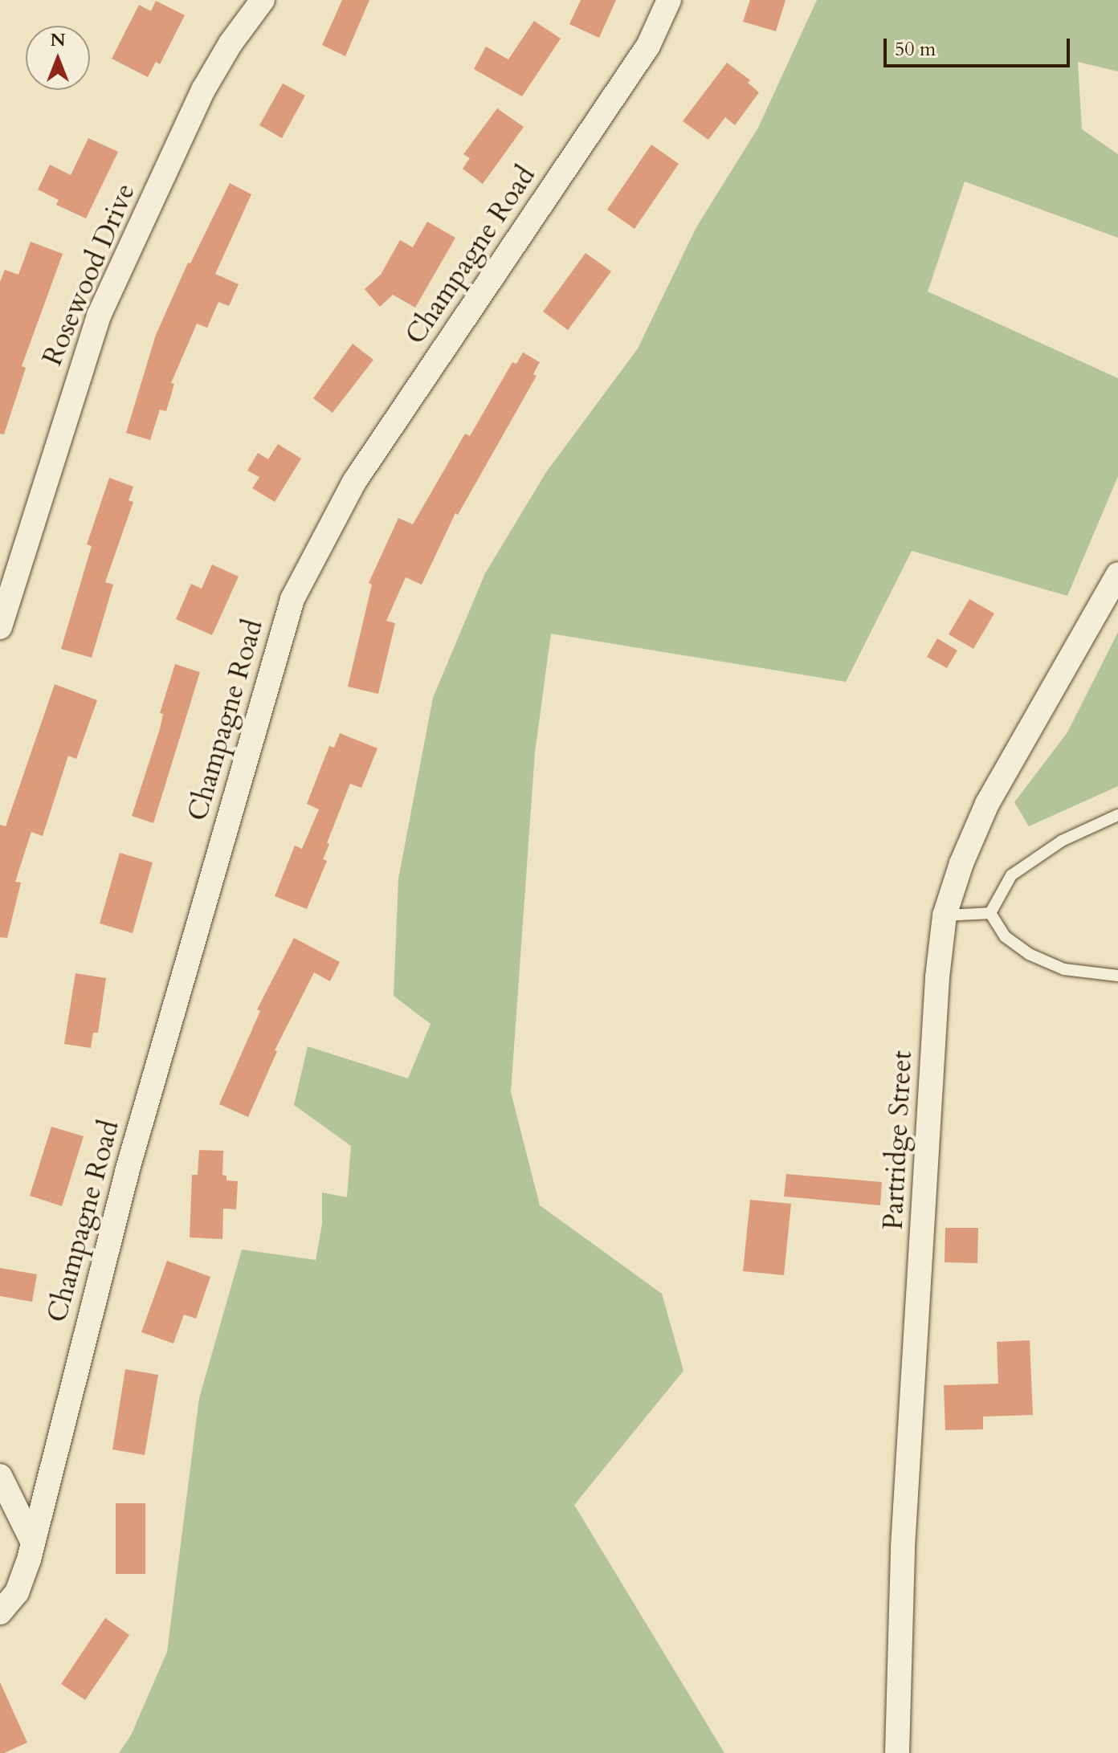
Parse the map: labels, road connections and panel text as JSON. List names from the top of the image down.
{
  "streets": {
    "street": ["Champagne Road", "Rosewood Drive", "Partridge Street"]
  },
  "scale_bar": "50 m",
  "north": "top"
}
